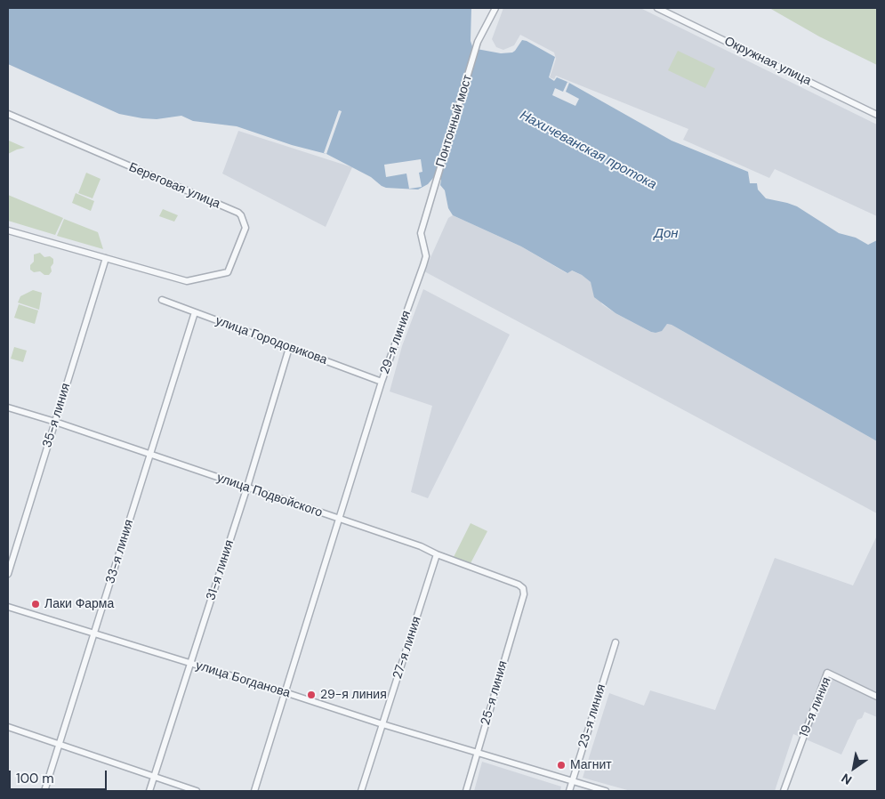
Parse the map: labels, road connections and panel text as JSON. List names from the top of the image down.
{
  "streets": {
    "street": [
      "Окружная улица",
      "Понтонный мост",
      "Береговая улица",
      "улица Городовикова",
      "29-я линия",
      "35-я линия",
      "улица Подвойского",
      "33-я линия",
      "31-я линия",
      "27-я линия",
      "улица Богданова",
      "25-я линия",
      "19-я линия",
      "23-я линия"
    ]
  },
  "crossings": [
    ["Понтонный мост", "29-я линия"],
    ["Береговая улица", "35-я линия"],
    ["улица Городовикова", "29-я линия"],
    ["улица Городовикова", "33-я линия"],
    ["улица Городовикова", "31-я линия"],
    ["29-я линия", "улица Подвойского"],
    ["29-я линия", "улица Богданова"],
    ["35-я линия", "улица Подвойского"],
    ["улица Подвойского", "33-я линия"],
    ["улица Подвойского", "31-я линия"],
    ["улица Подвойского", "27-я линия"],
    ["улица Подвойского", "25-я линия"],
    ["33-я линия", "улица Богданова"],
    ["31-я линия", "улица Богданова"],
    ["27-я линия", "улица Богданова"],
    ["улица Богданова", "25-я линия"],
    ["улица Богданова", "23-я линия"]
  ],
  "water": ["Нахичеванская протока", "Дон"],
  "places": ["Лаки Фарма", "29-я линия", "Магнит"],
  "scale_bar": "100 m",
  "north": "bottom left"
}
